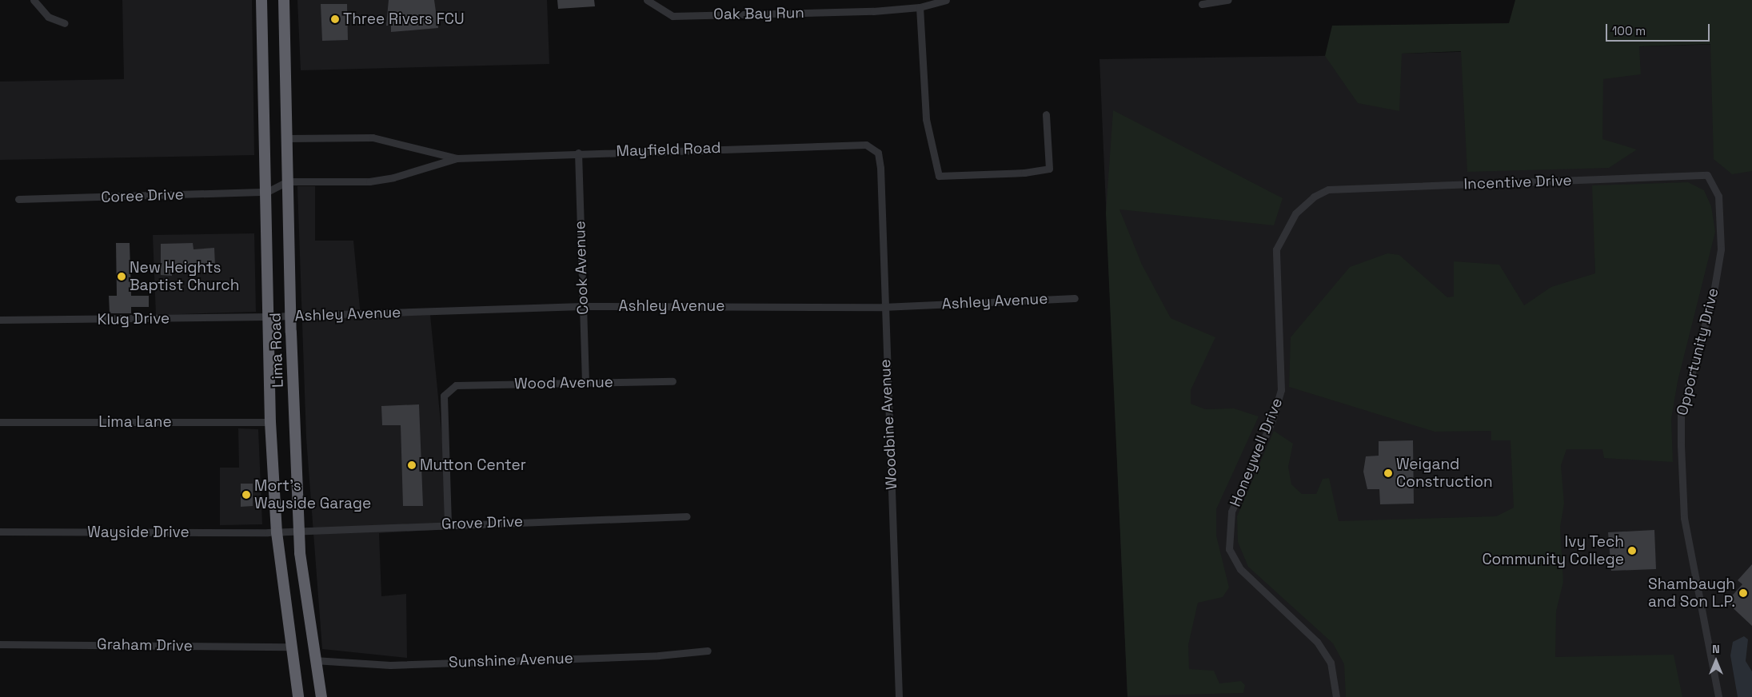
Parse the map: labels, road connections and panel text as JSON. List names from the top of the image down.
{
  "streets": {
    "highway": ["Lima Road"],
    "street": [
      "Oak Bay Run",
      "Mayfield Road",
      "Incentive Drive",
      "Coree Drive",
      "Cook Avenue",
      "Ashley Avenue",
      "Klug Drive",
      "Opportunity Drive",
      "Wood Avenue",
      "Lima Lane",
      "Woodbine Avenue",
      "Honeywell Drive",
      "Grove Drive",
      "Wayside Drive",
      "Graham Drive",
      "Sunshine Avenue"
    ]
  },
  "crossings": [
    ["Mayfield Road", "Cook Avenue"],
    ["Mayfield Road", "Woodbine Avenue"],
    ["Incentive Drive", "Opportunity Drive"],
    ["Incentive Drive", "Honeywell Drive"],
    ["Coree Drive", "Lima Road"],
    ["Cook Avenue", "Ashley Avenue"],
    ["Cook Avenue", "Wood Avenue"],
    ["Ashley Avenue", "Klug Drive"],
    ["Ashley Avenue", "Lima Road"],
    ["Ashley Avenue", "Woodbine Avenue"],
    ["Klug Drive", "Lima Road"],
    ["Lima Road", "Lima Lane"],
    ["Lima Road", "Grove Drive"],
    ["Lima Road", "Wayside Drive"],
    ["Lima Road", "Graham Drive"],
    ["Lima Road", "Sunshine Avenue"],
    ["Wood Avenue", "Grove Drive"],
    ["Grove Drive", "Wayside Drive"]
  ],
  "places": [
    "Three Rivers FCU",
    "New Heights Baptist Church",
    "Mutton Center",
    "Weigand Construction",
    "Mort's Wayside Garage",
    "Ivy Tech Community College",
    "Shambaugh and Son L.P."
  ],
  "scale_bar": "100 m",
  "north": "top"
}
